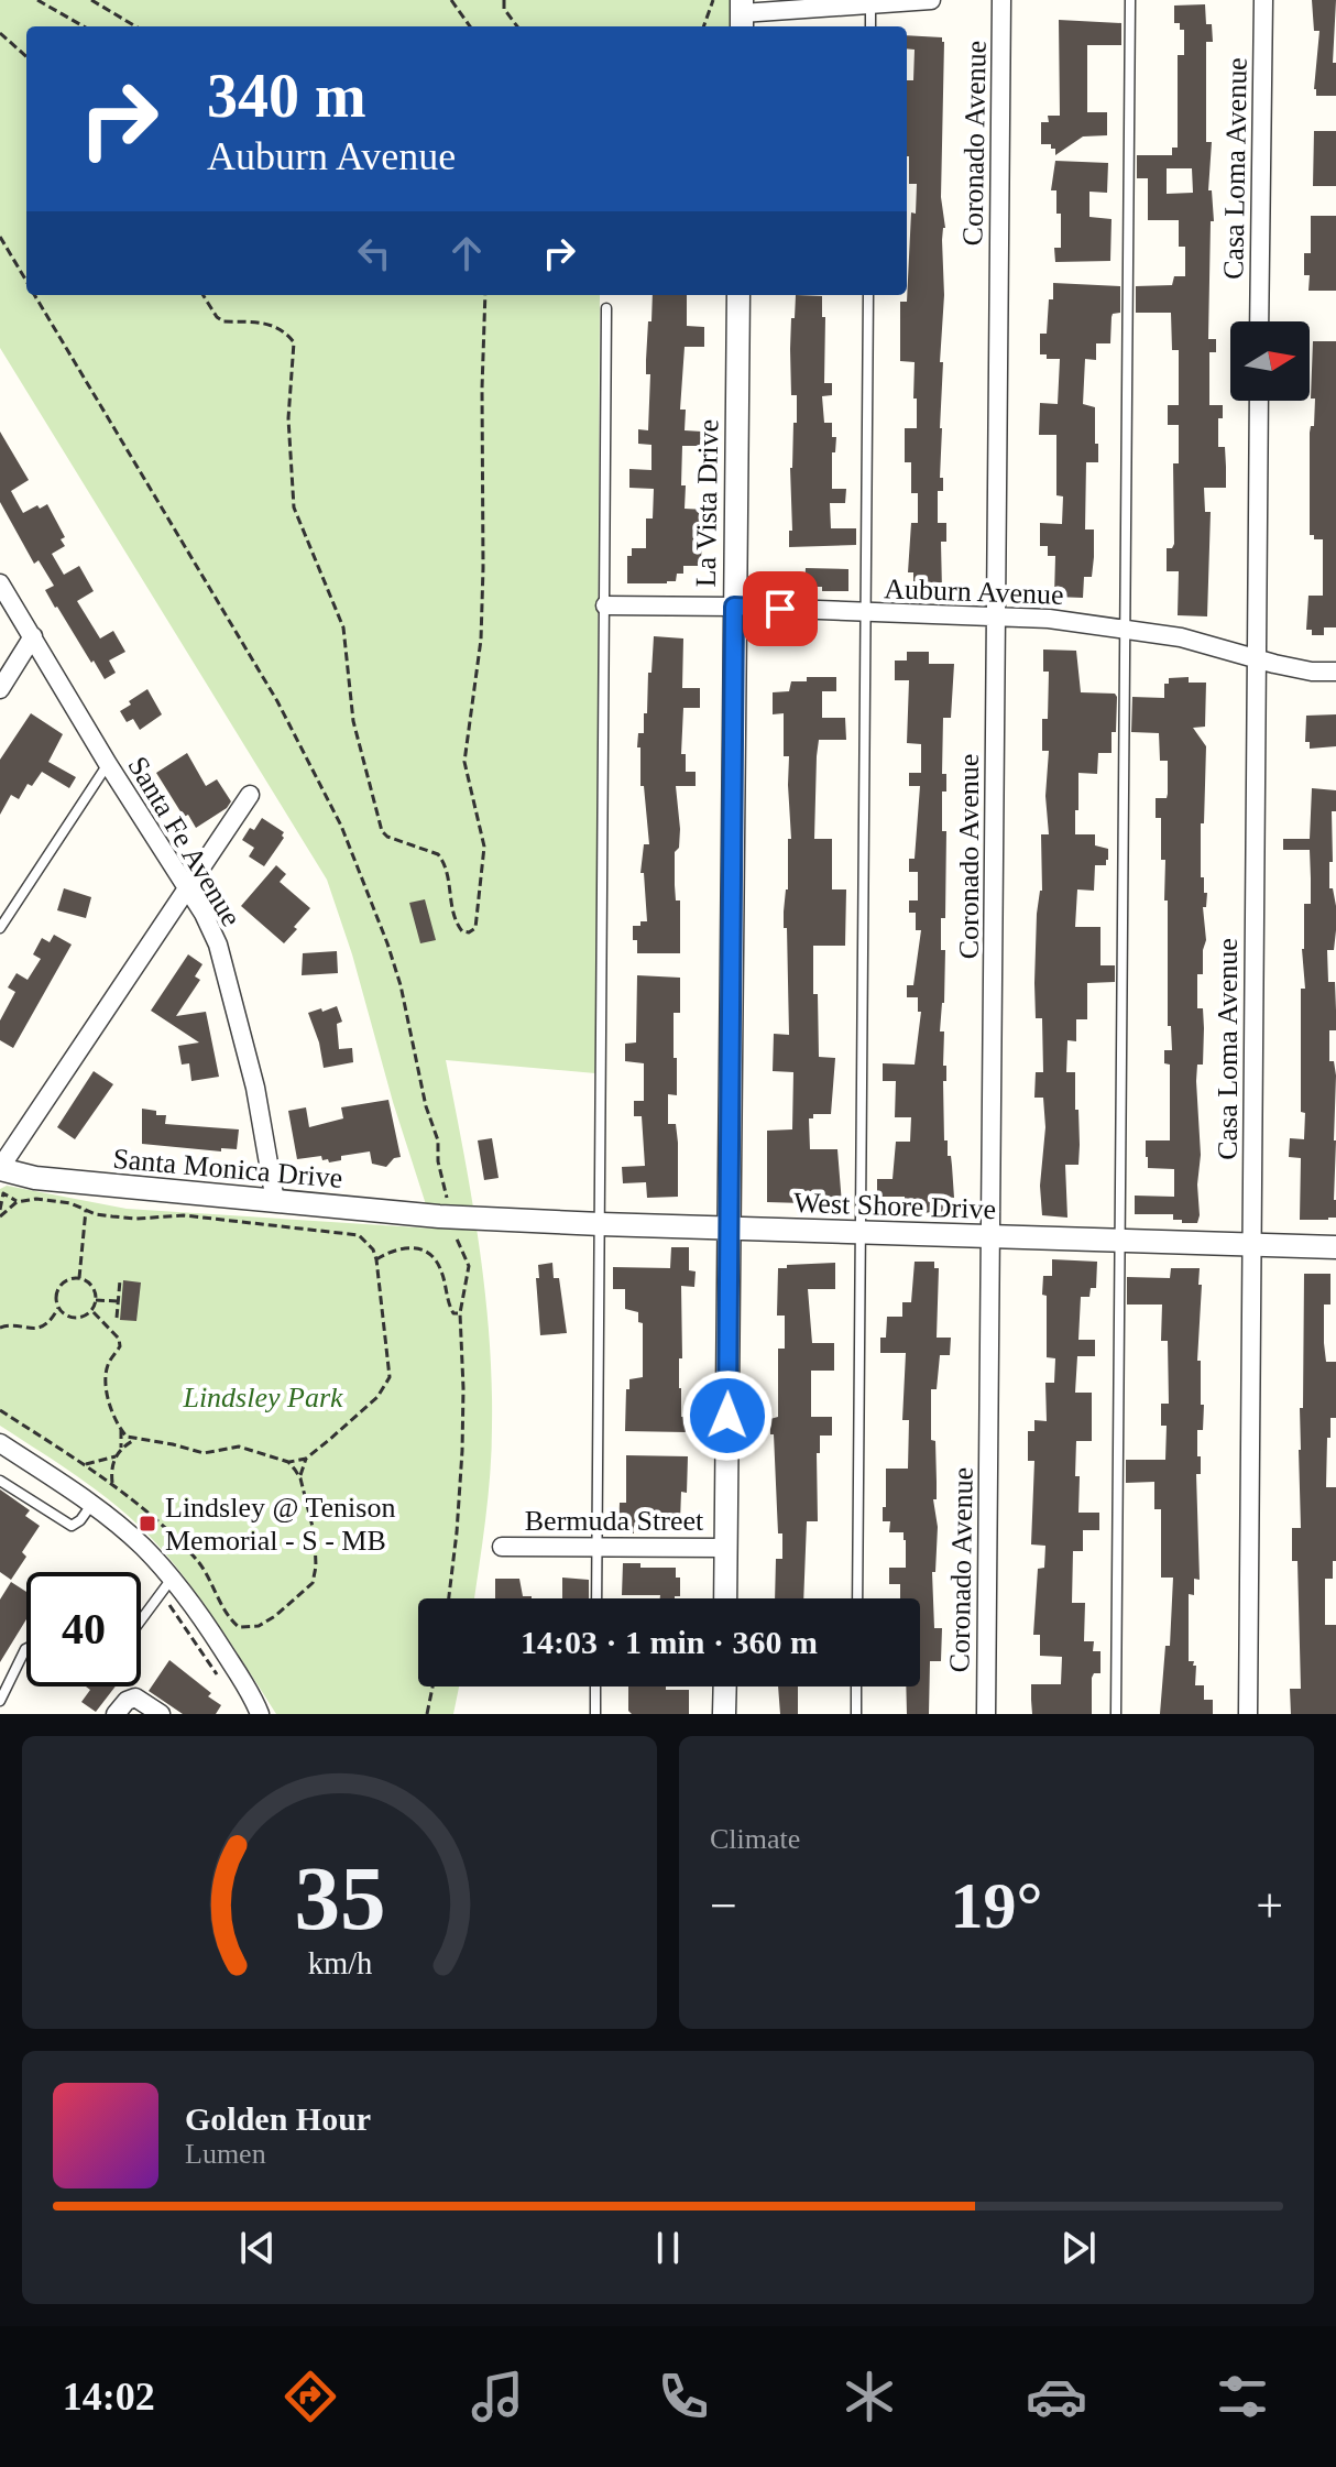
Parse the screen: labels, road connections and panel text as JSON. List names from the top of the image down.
{
  "streets": {
    "street": [
      "Coronado Avenue",
      "Casa Loma Avenue",
      "La Vista Drive",
      "Auburn Avenue",
      "Santa Fe Avenue",
      "Santa Monica Drive",
      "West Shore Drive",
      "Bermuda Street"
    ]
  },
  "crossings": [
    ["Coronado Avenue", "Auburn Avenue"],
    ["Coronado Avenue", "West Shore Drive"],
    ["Casa Loma Avenue", "Auburn Avenue"],
    ["Casa Loma Avenue", "West Shore Drive"],
    ["La Vista Drive", "Auburn Avenue"],
    ["La Vista Drive", "West Shore Drive"],
    ["La Vista Drive", "Bermuda Street"],
    ["Santa Fe Avenue", "Santa Monica Drive"],
    ["Santa Monica Drive", "West Shore Drive"]
  ],
  "parks": ["Lindsley Park"],
  "places": {
    "transit": ["Lindsley @ Tenison Memorial - S - MB"]
  },
  "north": "right",
  "page": {
    "turn": ["340 m", "Auburn Avenue"],
    "limit": "40",
    "trip": "14:03 · 1 min · 360 m",
    "tile": "Climate",
    "heat": ["−", "19°", "+"],
    "song": ["Golden Hour", "Lumen"],
    "tabs": "14:02",
    "gauge": ["35", "km/h"]
  }
}
